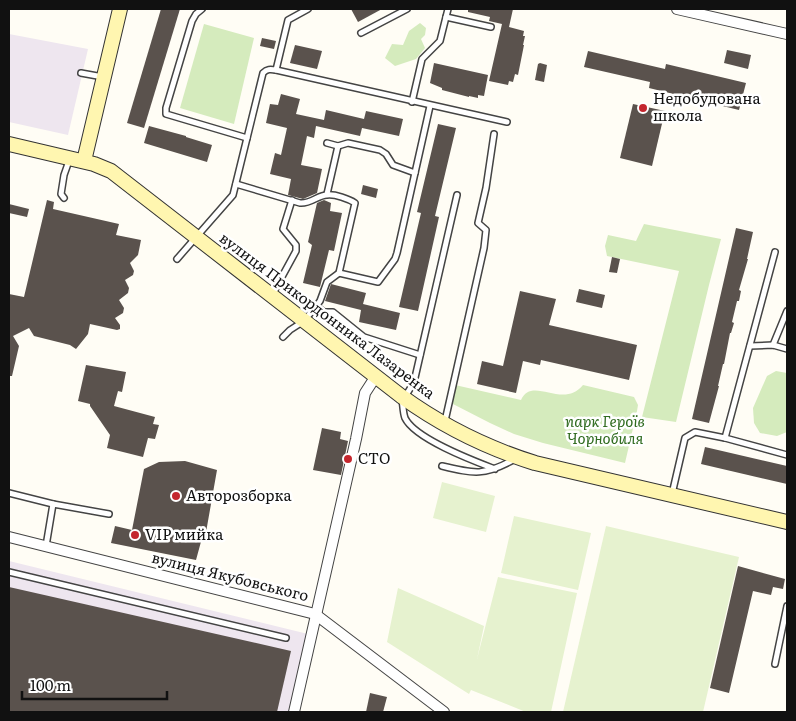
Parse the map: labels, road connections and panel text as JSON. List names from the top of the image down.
{
  "streets": {
    "street": ["вулиця Прикордонника Лазаренка", "вулиця Якубовського"]
  },
  "parks": ["парк Героїв Чорнобиля"],
  "places": [
    "Недобудована школа",
    "СТО",
    "Авторозборка",
    "VIP мийка"
  ],
  "scale_bar": "100 m"
}
